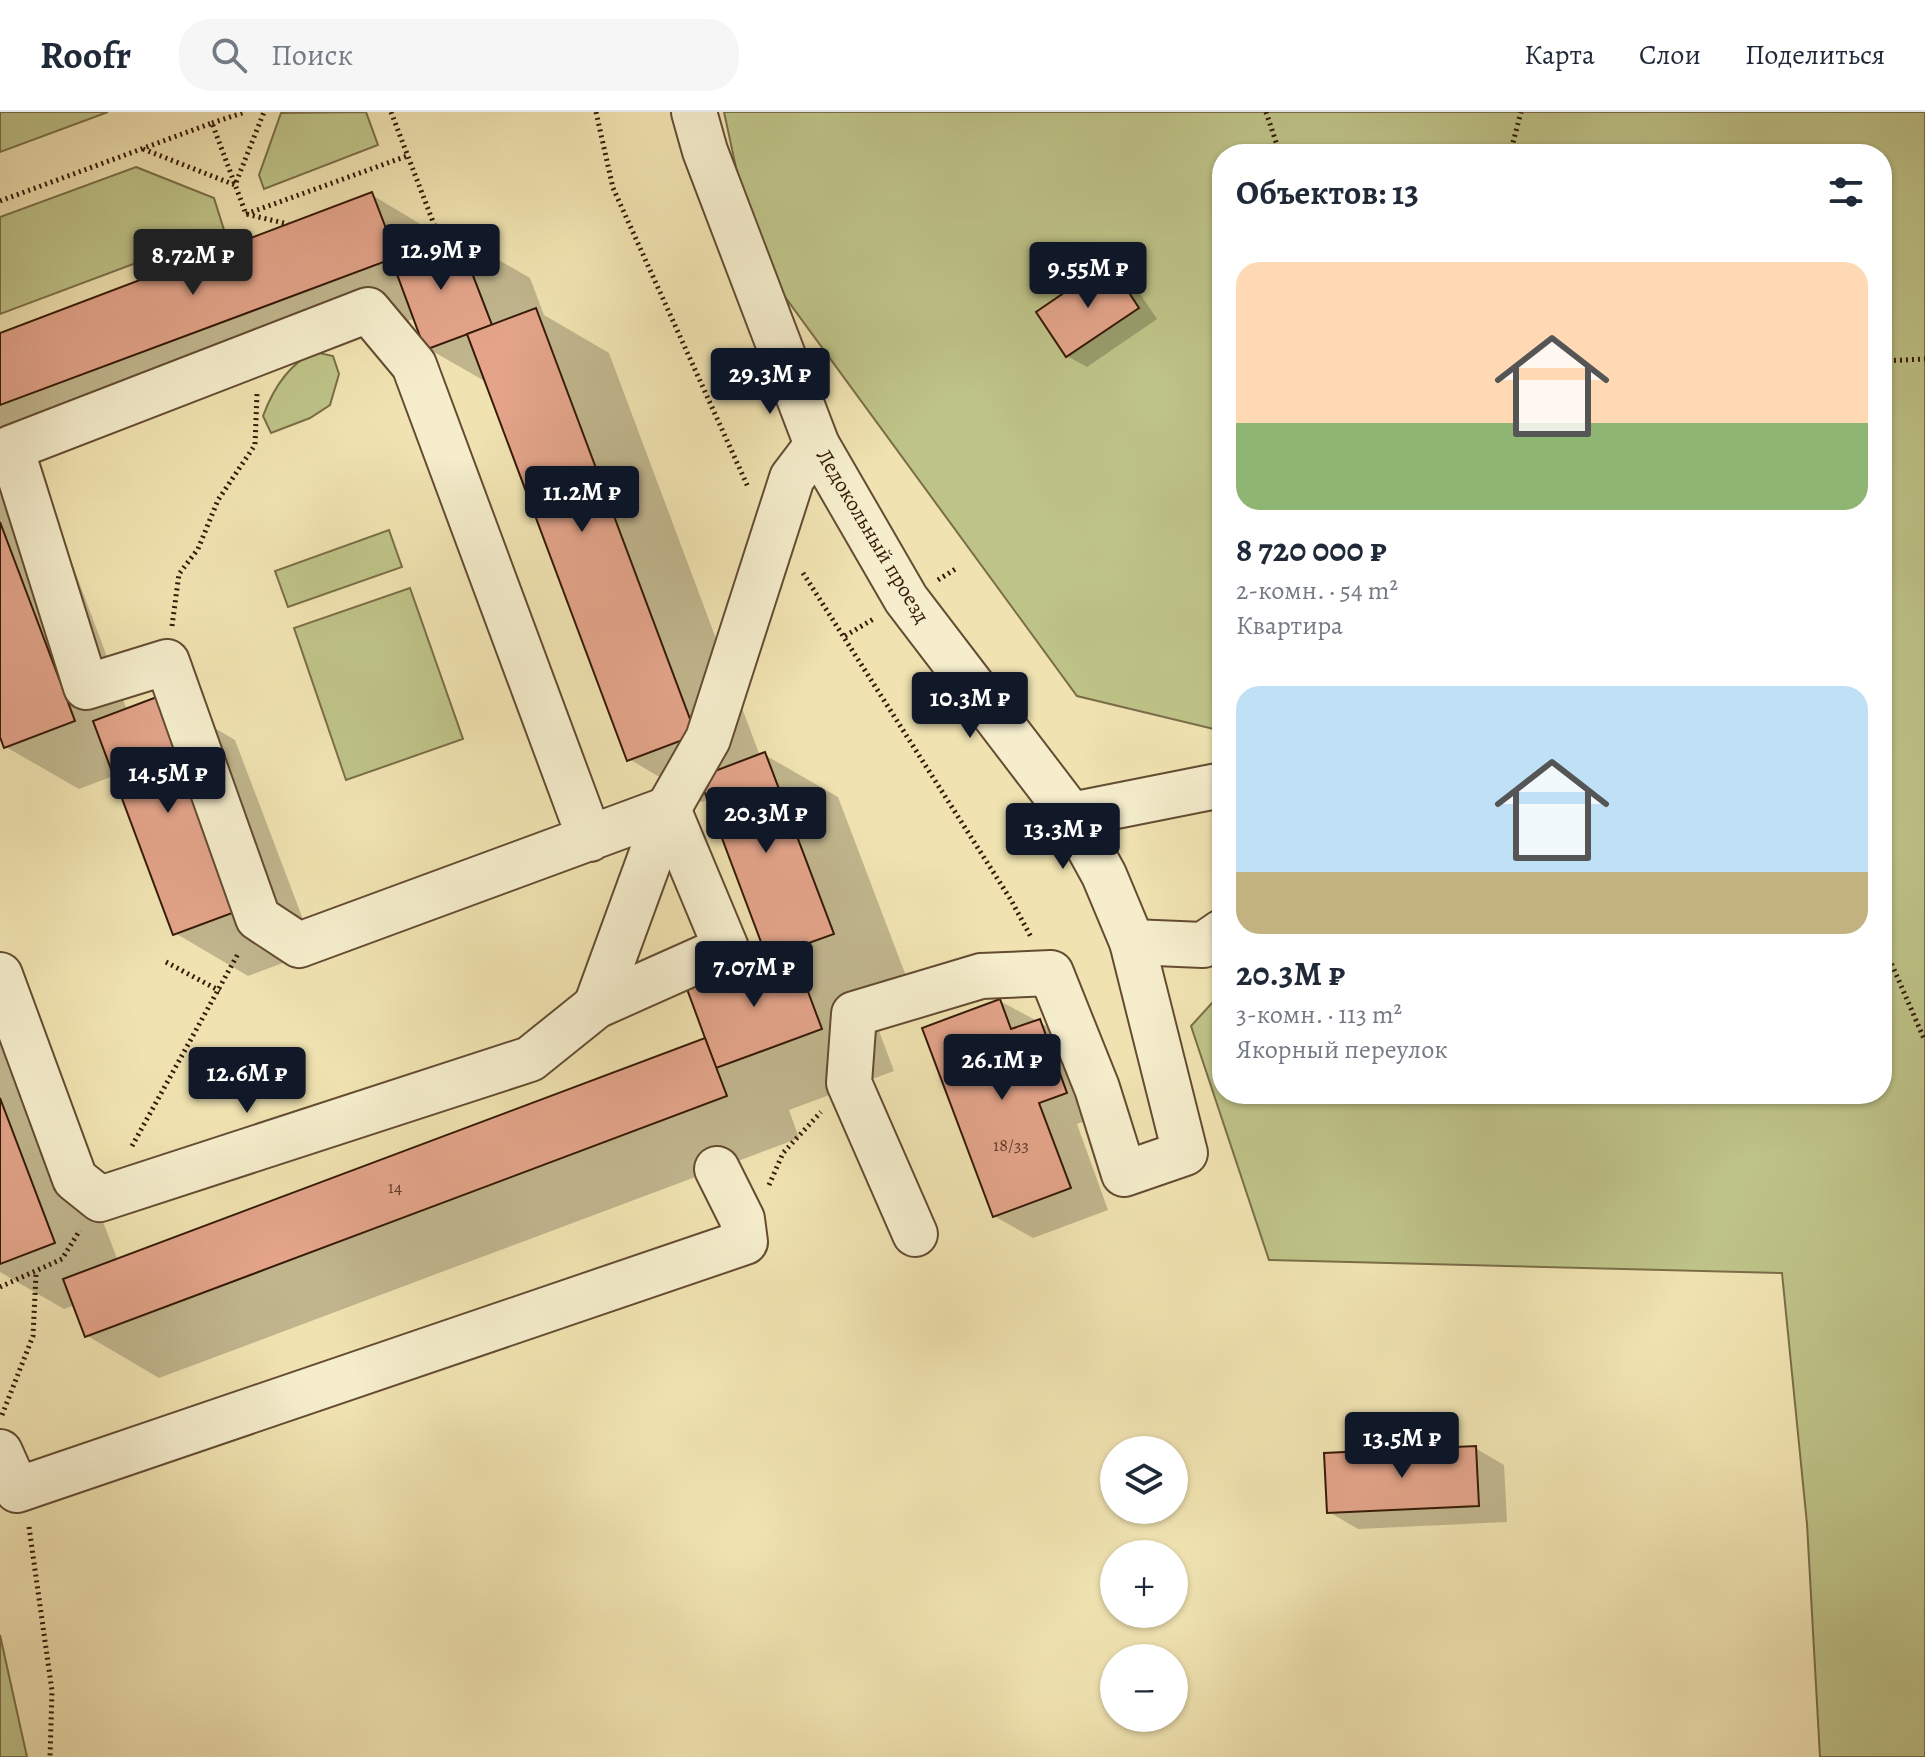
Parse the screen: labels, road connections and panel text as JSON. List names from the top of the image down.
{
  "streets": {
    "street": ["Ледокольный проезд"]
  },
  "house_numbers": ["18/33", "14"],
  "page": {
    "header": "Roofr",
    "search": "Поиск",
    "nav": ["Карта", "Слои", "Поделиться"],
    "heading": "Объектов: 13",
    "price": [
      "12.9M ₽",
      "8.72M ₽",
      "9.55M ₽",
      "29.3M ₽",
      "11.2M ₽",
      "10.3M ₽",
      "14.5M ₽",
      "20.3M ₽",
      "13.3M ₽",
      "7.07M ₽",
      "26.1M ₽",
      "12.6M ₽",
      "13.5M ₽"
    ],
    "list": [
      {
        "name": "8 720 000 ₽",
        "note": "2-комн. · 54 m² · Квартира"
      },
      {
        "name": "20.3M ₽",
        "note": "3-комн. · 113 m² · Якорный переулок"
      }
    ],
    "map_buttons": ["+", "−"]
  }
}
